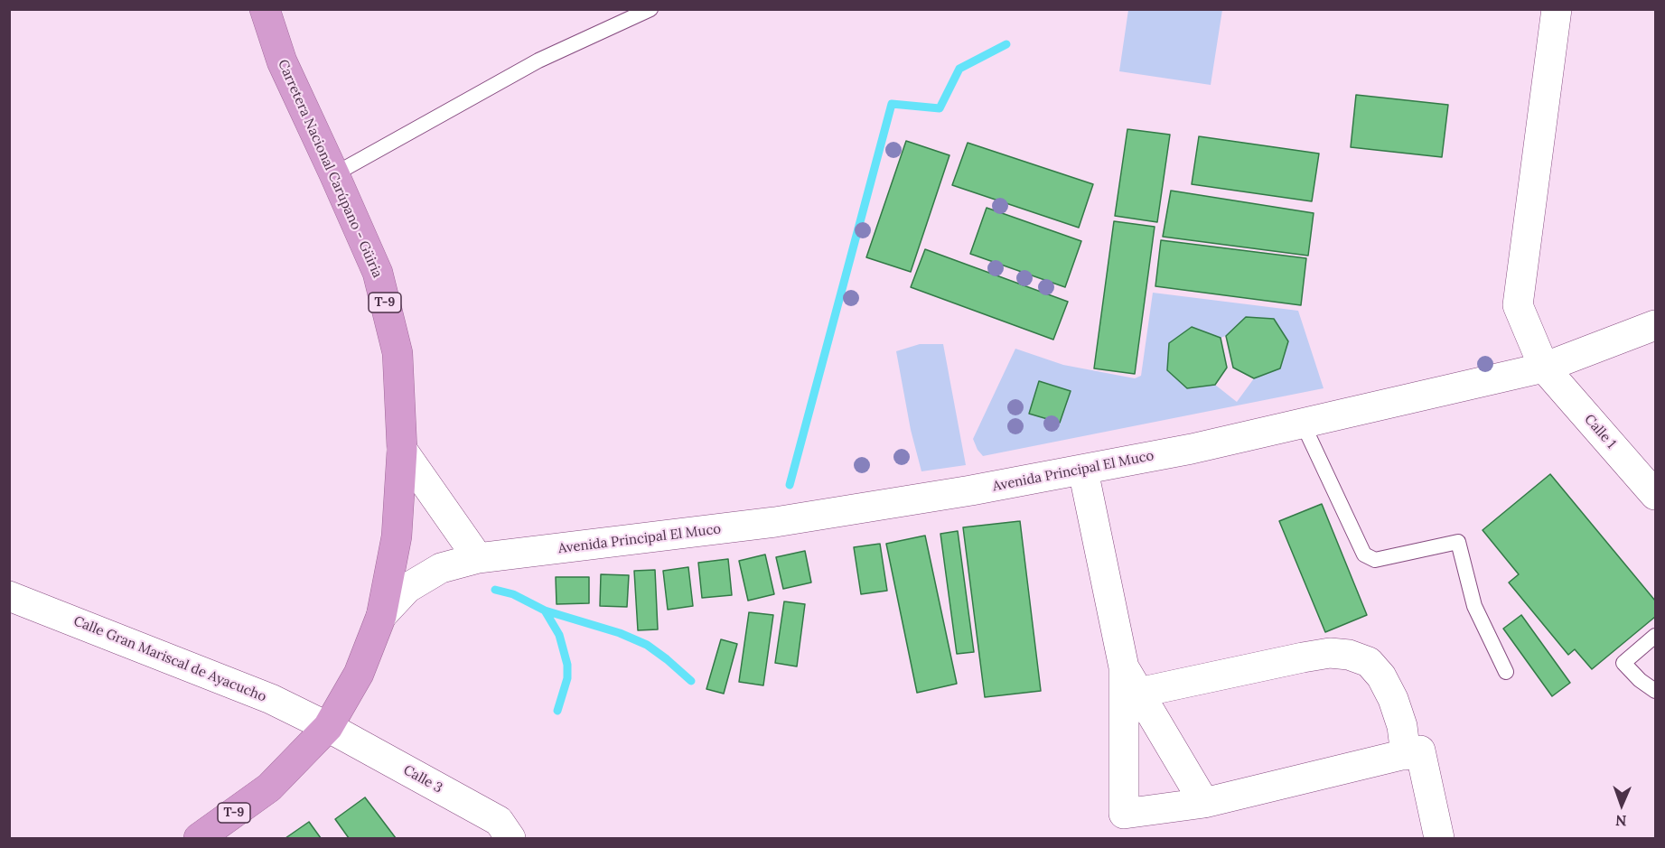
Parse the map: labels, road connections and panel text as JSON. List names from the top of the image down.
{
  "streets": {
    "highway": ["Carretera Nacional Carúpano - Güiria", "T-9"],
    "street": [
      "Calle 1",
      "Avenida Principal El Muco",
      "Calle Gran Mariscal de Ayacucho",
      "Calle 3"
    ]
  },
  "crossings": [
    ["Carretera Nacional Carúpano - Güiria", "Avenida Principal El Muco"],
    ["Carretera Nacional Carúpano - Güiria", "Calle Gran Mariscal de Ayacucho"],
    ["Carretera Nacional Carúpano - Güiria", "Calle 3"],
    ["Calle 1", "Avenida Principal El Muco"],
    ["Calle Gran Mariscal de Ayacucho", "Calle 3"]
  ],
  "north": "bottom"
}
